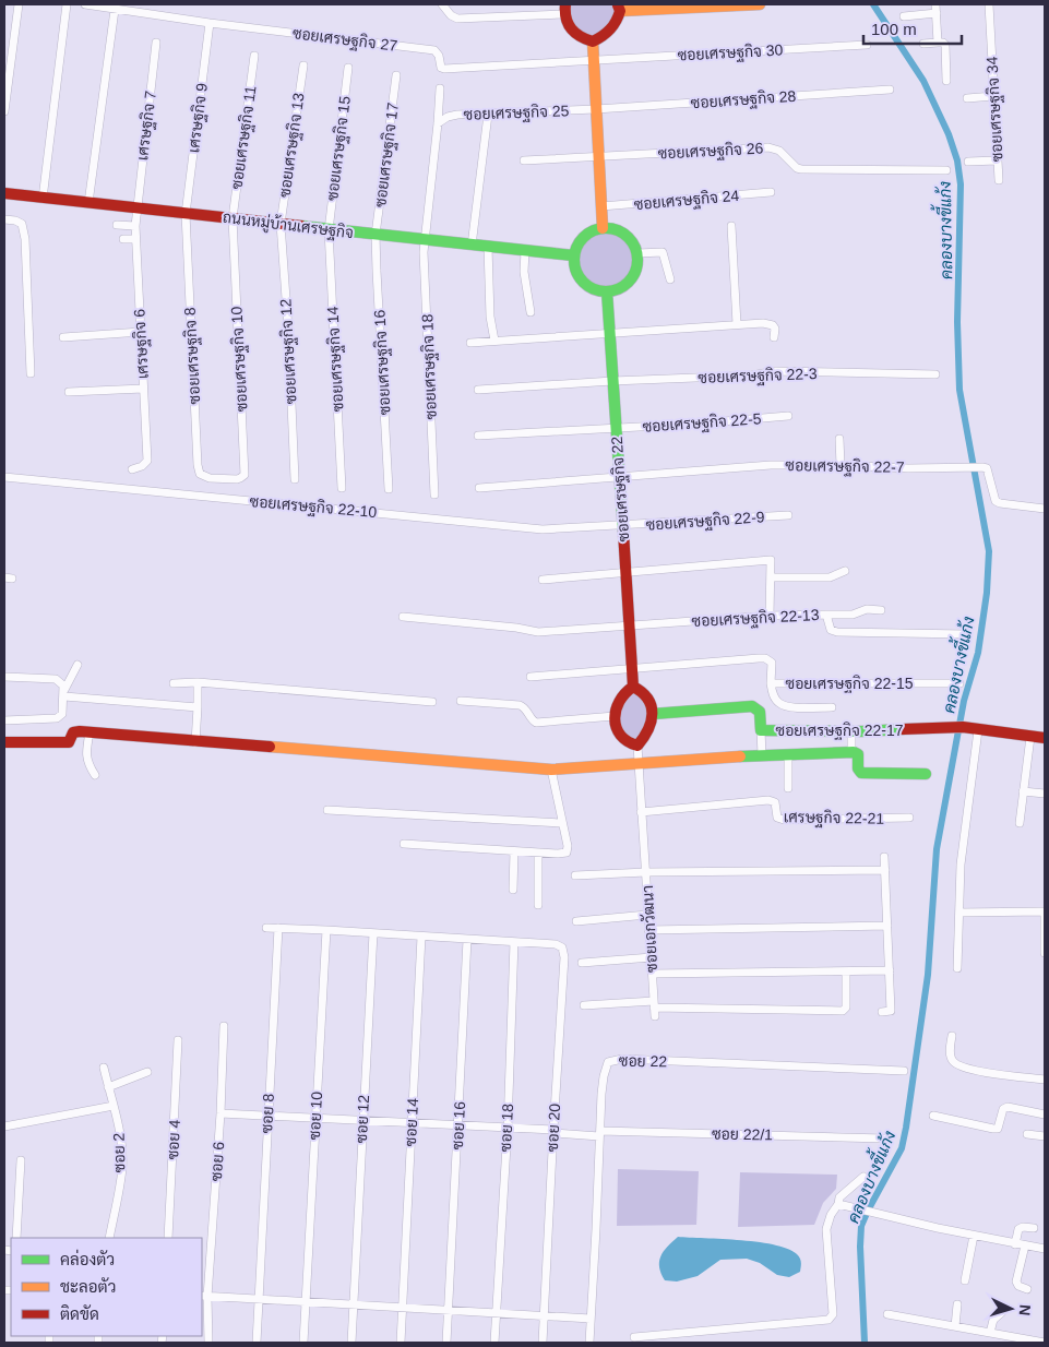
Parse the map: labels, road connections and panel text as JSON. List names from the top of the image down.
{
  "streets": {
    "street": [
      "ซอยเศรษฐกิจ 27",
      "ซอยเศรษฐกิจ 30",
      "ซอยเศรษฐกิจ 28",
      "ซอยเศรษฐกิจ 34",
      "ซอยเศรษฐกิจ 25",
      "เศรษฐกิจ 9",
      "เศรษฐกิจ 7",
      "ซอยเศรษฐกิจ 11",
      "ซอยเศรษฐกิจ 13",
      "ซอยเศรษฐกิจ 15",
      "ซอยเศรษฐกิจ 26",
      "ซอยเศรษฐกิจ 17",
      "ซอยเศรษฐกิจ 24",
      "ถนนหมู่บ้านเศรษฐกิจ",
      "เศรษฐกิจ 6",
      "ซอยเศรษฐกิจ 12",
      "ซอยเศรษฐกิจ 8",
      "ซอยเศรษฐกิจ 10",
      "ซอยเศรษฐกิจ 14",
      "ซอยเศรษฐกิจ 16",
      "ซอยเศรษฐกิจ 18",
      "ซอยเศรษฐกิจ 22-3",
      "ซอยเศรษฐกิจ 22-5",
      "ซอยเศรษฐกิจ 22-7",
      "ซอยเศรษฐกิจ 22",
      "ซอยเศรษฐกิจ 22-10",
      "ซอยเศรษฐกิจ 22-9",
      "ซอยเศรษฐกิจ 22-13",
      "ซอยเศรษฐกิจ 22-15",
      "ซอยเศรษฐกิจ 22-17",
      "เศรษฐกิจ 22-21",
      "ซอยเอกวัฒนา",
      "ซอย 22",
      "ซอย 8",
      "ซอย 10",
      "ซอย 12",
      "ซอย 14",
      "ซอย 16",
      "ซอย 18",
      "ซอย 20",
      "ซอย 22/1",
      "ซอย 4",
      "ซอย 2",
      "ซอย 6"
    ]
  },
  "crossings": [
    ["ซอยเศรษฐกิจ 27", "ซอยเศรษฐกิจ 30"],
    ["ซอยเศรษฐกิจ 27", "เศรษฐกิจ 9"],
    ["ซอยเศรษฐกิจ 28", "ซอยเศรษฐกิจ 25"],
    ["ซอยเศรษฐกิจ 25", "ซอยเศรษฐกิจ 18"],
    ["เศรษฐกิจ 9", "ถนนหมู่บ้านเศรษฐกิจ"],
    ["เศรษฐกิจ 9", "ซอยเศรษฐกิจ 8"],
    ["เศรษฐกิจ 7", "ถนนหมู่บ้านเศรษฐกิจ"],
    ["เศรษฐกิจ 7", "เศรษฐกิจ 6"],
    ["ซอยเศรษฐกิจ 11", "ถนนหมู่บ้านเศรษฐกิจ"],
    ["ซอยเศรษฐกิจ 11", "ซอยเศรษฐกิจ 10"],
    ["ซอยเศรษฐกิจ 13", "ถนนหมู่บ้านเศรษฐกิจ"],
    ["ซอยเศรษฐกิจ 13", "ซอยเศรษฐกิจ 12"],
    ["ซอยเศรษฐกิจ 15", "ถนนหมู่บ้านเศรษฐกิจ"],
    ["ซอยเศรษฐกิจ 15", "ซอยเศรษฐกิจ 14"],
    ["ซอยเศรษฐกิจ 17", "ถนนหมู่บ้านเศรษฐกิจ"],
    ["ซอยเศรษฐกิจ 17", "ซอยเศรษฐกิจ 16"],
    ["ถนนหมู่บ้านเศรษฐกิจ", "เศรษฐกิจ 6"],
    ["ถนนหมู่บ้านเศรษฐกิจ", "ซอยเศรษฐกิจ 12"],
    ["ถนนหมู่บ้านเศรษฐกิจ", "ซอยเศรษฐกิจ 8"],
    ["ถนนหมู่บ้านเศรษฐกิจ", "ซอยเศรษฐกิจ 10"],
    ["ถนนหมู่บ้านเศรษฐกิจ", "ซอยเศรษฐกิจ 14"],
    ["ถนนหมู่บ้านเศรษฐกิจ", "ซอยเศรษฐกิจ 16"],
    ["ถนนหมู่บ้านเศรษฐกิจ", "ซอยเศรษฐกิจ 18"],
    ["ถนนหมู่บ้านเศรษฐกิจ", "ซอยเศรษฐกิจ 22"],
    ["ซอยเศรษฐกิจ 8", "ซอยเศรษฐกิจ 10"],
    ["ซอยเศรษฐกิจ 22-3", "ซอยเศรษฐกิจ 22"],
    ["ซอยเศรษฐกิจ 22-5", "ซอยเศรษฐกิจ 22"],
    ["ซอยเศรษฐกิจ 22-7", "ซอยเศรษฐกิจ 22"],
    ["ซอยเศรษฐกิจ 22", "ซอยเศรษฐกิจ 22-10"],
    ["ซอยเศรษฐกิจ 22", "ซอยเศรษฐกิจ 22-9"],
    ["ซอยเศรษฐกิจ 22", "ซอยเศรษฐกิจ 22-13"],
    ["ซอยเศรษฐกิจ 22", "ซอยเศรษฐกิจ 22-15"],
    ["ซอยเศรษฐกิจ 22", "ซอยเศรษฐกิจ 22-17"],
    ["ซอยเศรษฐกิจ 22-10", "ซอยเศรษฐกิจ 22-9"],
    ["เศรษฐกิจ 22-21", "ซอยเอกวัฒนา"],
    ["ซอย 22", "ซอย 22/1"],
    ["ซอย 8", "ซอย 22/1"],
    ["ซอย 10", "ซอย 22/1"],
    ["ซอย 12", "ซอย 22/1"],
    ["ซอย 14", "ซอย 22/1"],
    ["ซอย 16", "ซอย 22/1"],
    ["ซอย 18", "ซอย 20"],
    ["ซอย 18", "ซอย 22/1"],
    ["ซอย 20", "ซอย 22/1"],
    ["ซอย 22/1", "ซอย 6"]
  ],
  "water": ["คลองบางขี้แก้ง"],
  "legend": ["คล่องตัว", "ชะลอตัว", "ติดขัด"],
  "scale_bar": "100 m",
  "north": "right"
}
